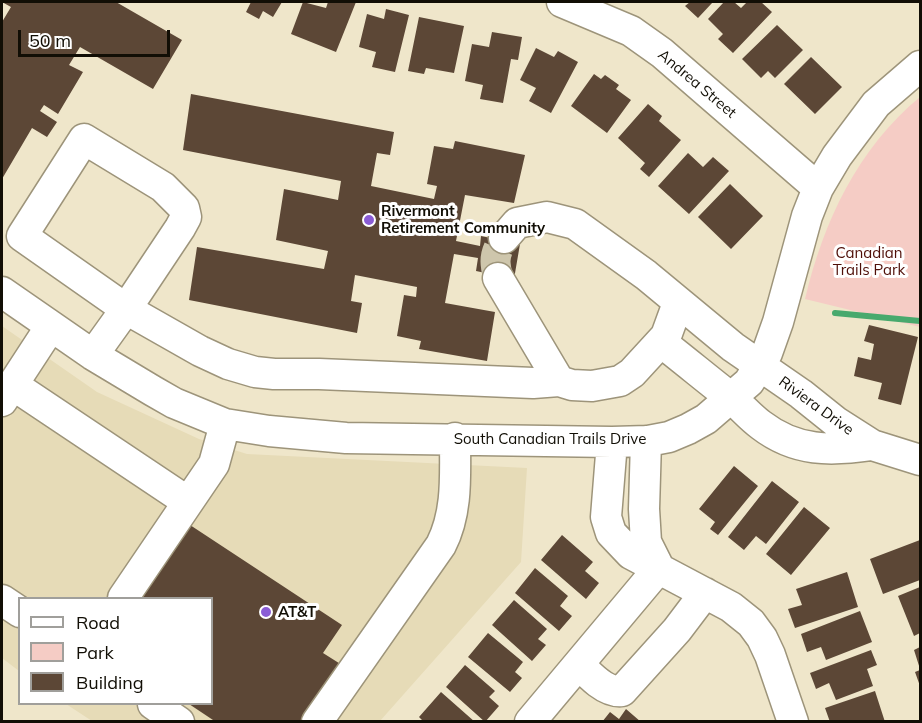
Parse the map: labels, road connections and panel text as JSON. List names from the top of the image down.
{
  "streets": {
    "street": ["Andrea Street", "Riviera Drive", "South Canadian Trails Drive"]
  },
  "crossings": [
    ["Andrea Street", "South Canadian Trails Drive"],
    ["Riviera Drive", "South Canadian Trails Drive"]
  ],
  "parks": ["Canadian Trails Park"],
  "places": ["Rivermont Retirement Community", "AT&T"],
  "legend": ["Road", "Park", "Building"],
  "scale_bar": "50 m"
}
